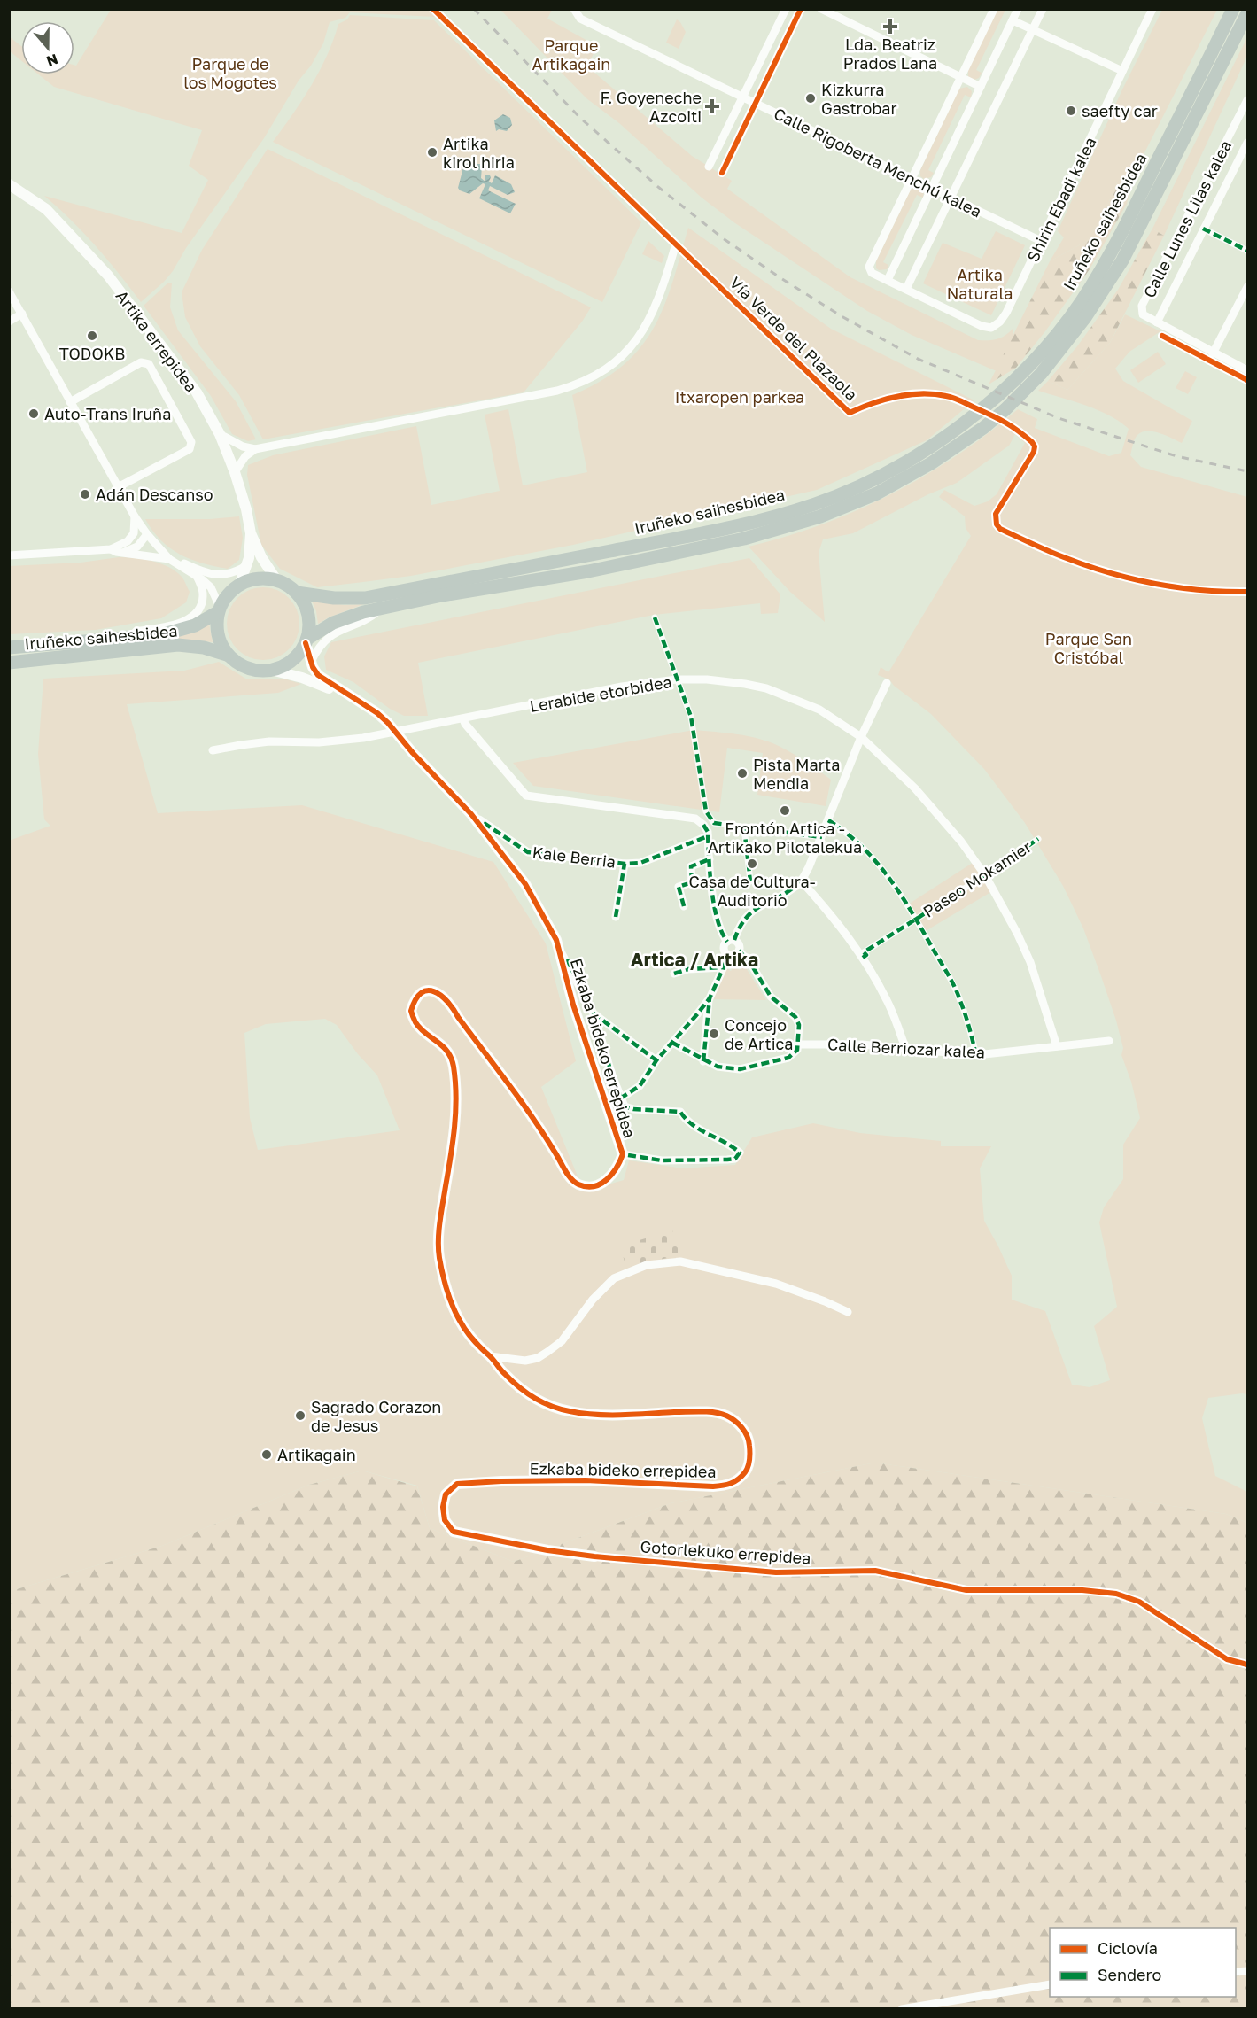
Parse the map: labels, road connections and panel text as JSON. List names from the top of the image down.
{
  "streets": {
    "highway": ["Iruñeko saihesbidea"],
    "street": [
      "Calle Rigoberta Menchú kalea",
      "Shirin Ebadi kalea",
      "Calle Lunes Lilas kalea",
      "Artika errepidea",
      "Lerabide etorbidea",
      "Kale Berria",
      "Paseo Mokamier",
      "Ezkaba bideko errepidea",
      "Calle Berriozar kalea",
      "Gotorlekuko errepidea"
    ],
    "cycle path": ["Vía Verde del Plazaola"]
  },
  "crossings": [
    ["Calle Rigoberta Menchú kalea", "Shirin Ebadi kalea"],
    ["Iruñeko saihesbidea", "Artika errepidea"],
    ["Lerabide etorbidea", "Paseo Mokamier"],
    ["Lerabide etorbidea", "Calle Berriozar kalea"],
    ["Kale Berria", "Ezkaba bideko errepidea"],
    ["Paseo Mokamier", "Calle Berriozar kalea"],
    ["Ezkaba bideko errepidea", "Gotorlekuko errepidea"]
  ],
  "districts": ["Artica / Artika"],
  "parks": [
    "Parque Artikagain",
    "Parque de los Mogotes",
    "Artika Naturala",
    "Itxaropen parkea",
    "Parque San Cristóbal"
  ],
  "places": {
    "health": ["Lda. Beatriz Prados Lana", "F. Goyeneche Azcoiti"],
    "other": [
      "Kizkurra Gastrobar",
      "saefty car",
      "Artika kirol hiria",
      "TODOKB",
      "Auto-Trans Iruña",
      "Adán Descanso",
      "Pista Marta Mendia",
      "Frontón Artica - Artikako Pilotalekua",
      "Casa de Cultura- Auditorio",
      "Concejo de Artica",
      "Sagrado Corazon de Jesus",
      "Artikagain"
    ]
  },
  "legend": ["Ciclovía", "Sendero"],
  "north": "bottom"
}
